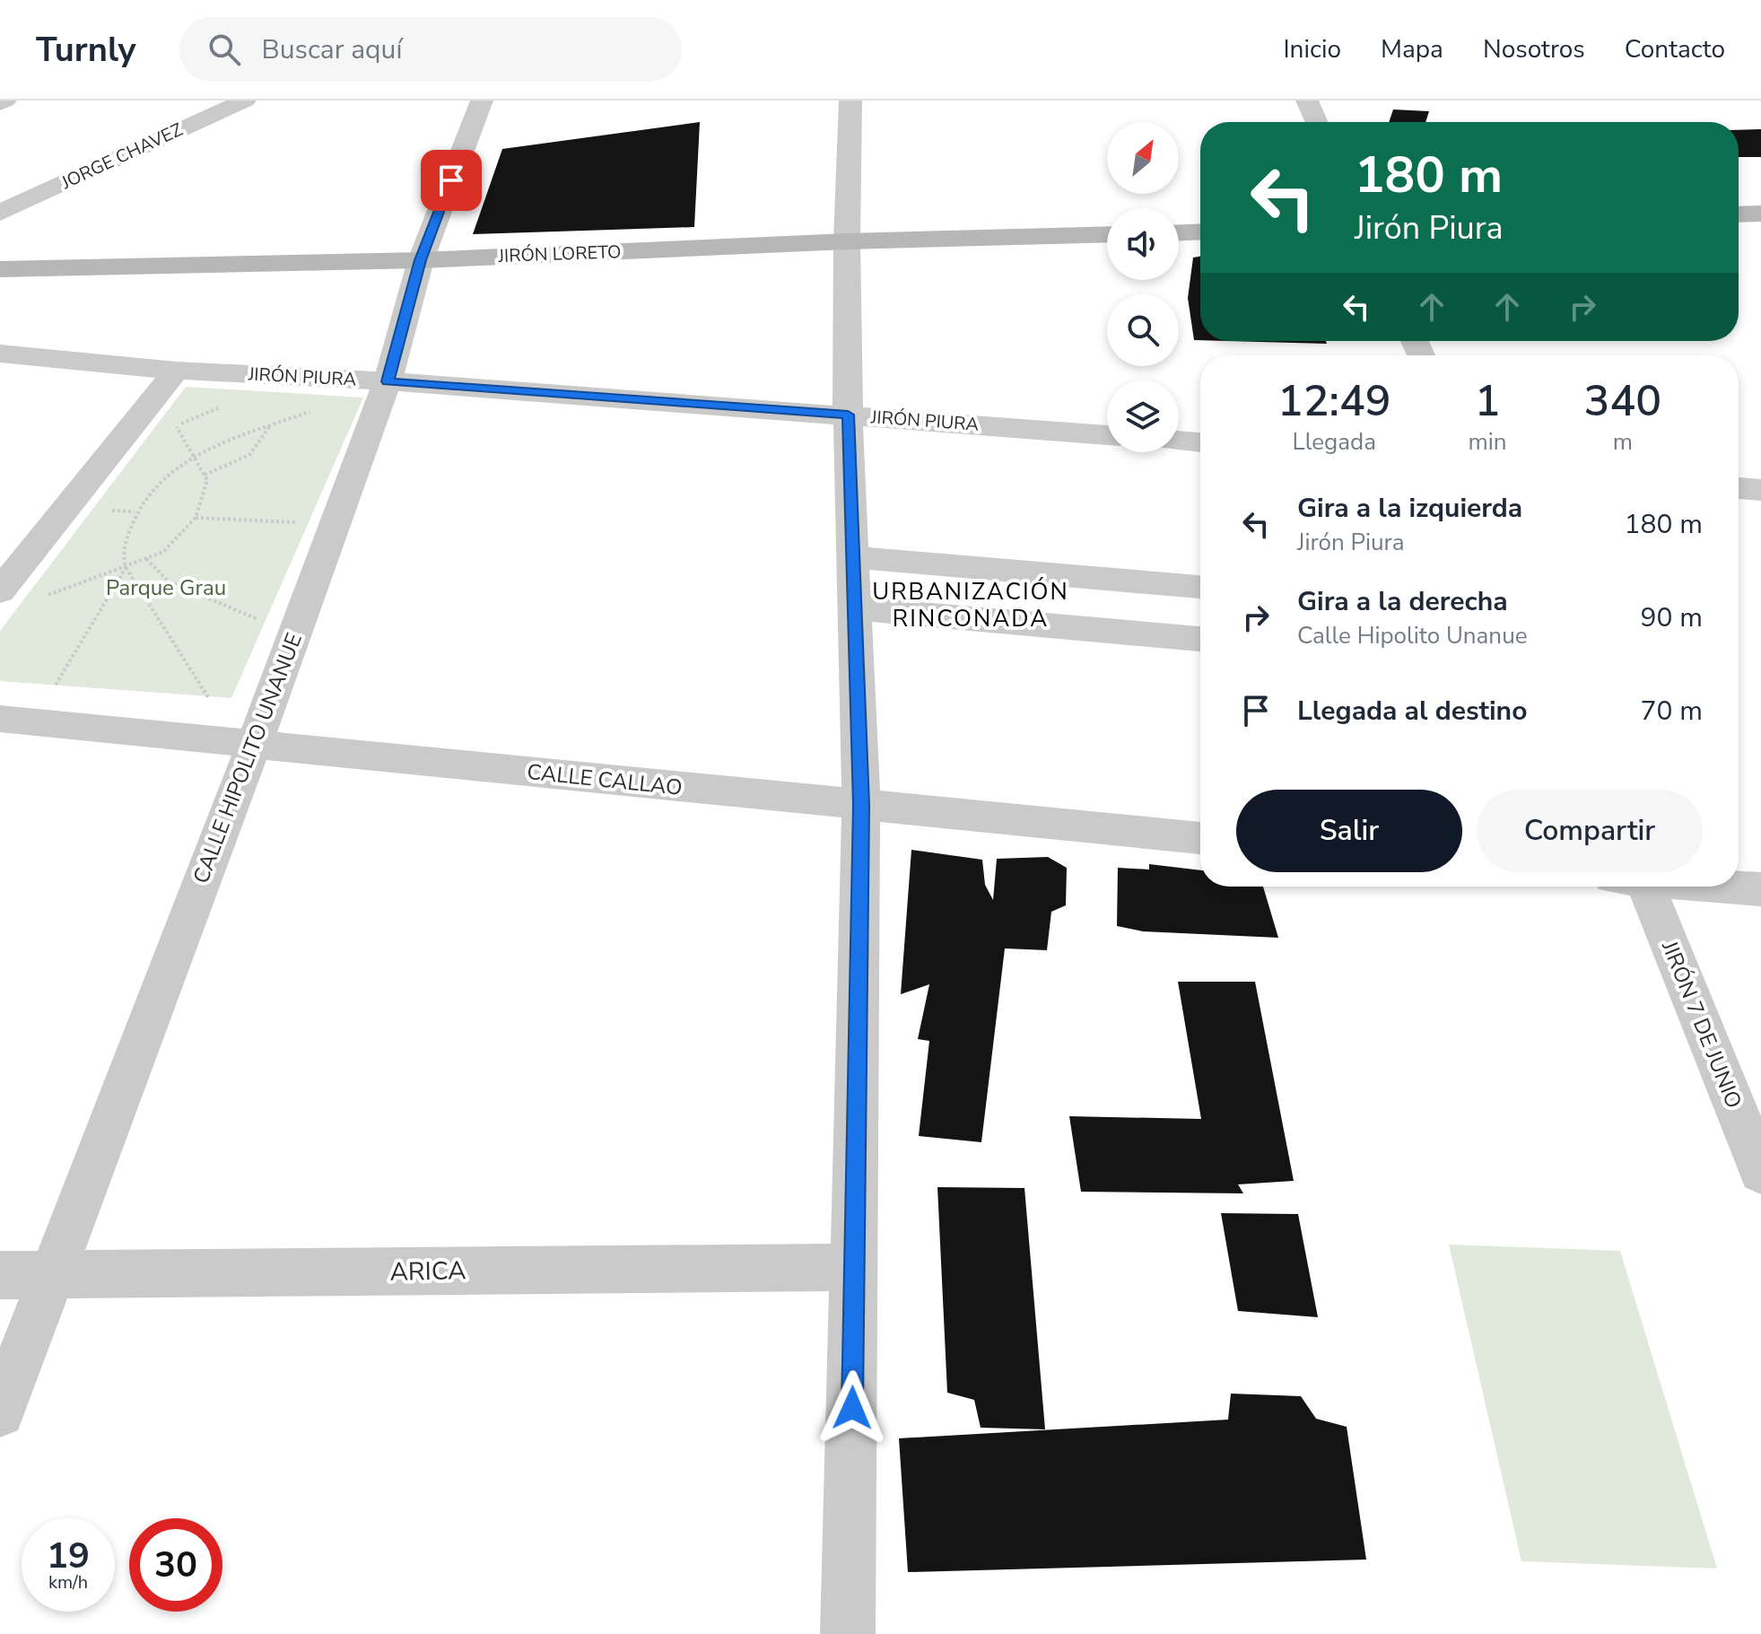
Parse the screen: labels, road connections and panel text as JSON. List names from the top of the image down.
{
  "streets": {
    "street": [
      "JORGE CHAVEZ",
      "JIRÓN LORETO",
      "JIRÓN PIURA",
      "CALLE HIPOLITO UNANUE",
      "CALLE CALLAO",
      "JIRÓN 7 DE JUNIO",
      "ARICA"
    ]
  },
  "crossings": [
    ["JIRÓN LORETO", "CALLE HIPOLITO UNANUE"],
    ["JIRÓN PIURA", "CALLE HIPOLITO UNANUE"],
    ["CALLE HIPOLITO UNANUE", "CALLE CALLAO"],
    ["CALLE HIPOLITO UNANUE", "ARICA"]
  ],
  "districts": ["URBANIZACIÓN RINCONADA"],
  "parks": ["Parque Grau"],
  "north": "top right",
  "page": {
    "header": "Turnly",
    "search": "Buscar aquí",
    "nav": [
      "Inicio",
      "Mapa",
      "Nosotros",
      "Contacto"
    ],
    "turn": ["180 m", "Jirón Piura"],
    "eta": [
      "12:49",
      "Llegada",
      "1",
      "min",
      "340",
      "m"
    ],
    "list": [
      {
        "name": "Gira a la izquierda",
        "note": "Jirón Piura",
        "value": "180 m"
      },
      {
        "name": "Gira a la derecha",
        "note": "Calle Hipolito Unanue",
        "value": "90 m"
      },
      {
        "name": "Llegada al destino",
        "value": "70 m"
      }
    ],
    "buttons": ["Salir", "Compartir"],
    "speed": "19 km/h",
    "limit": "30"
  }
}
